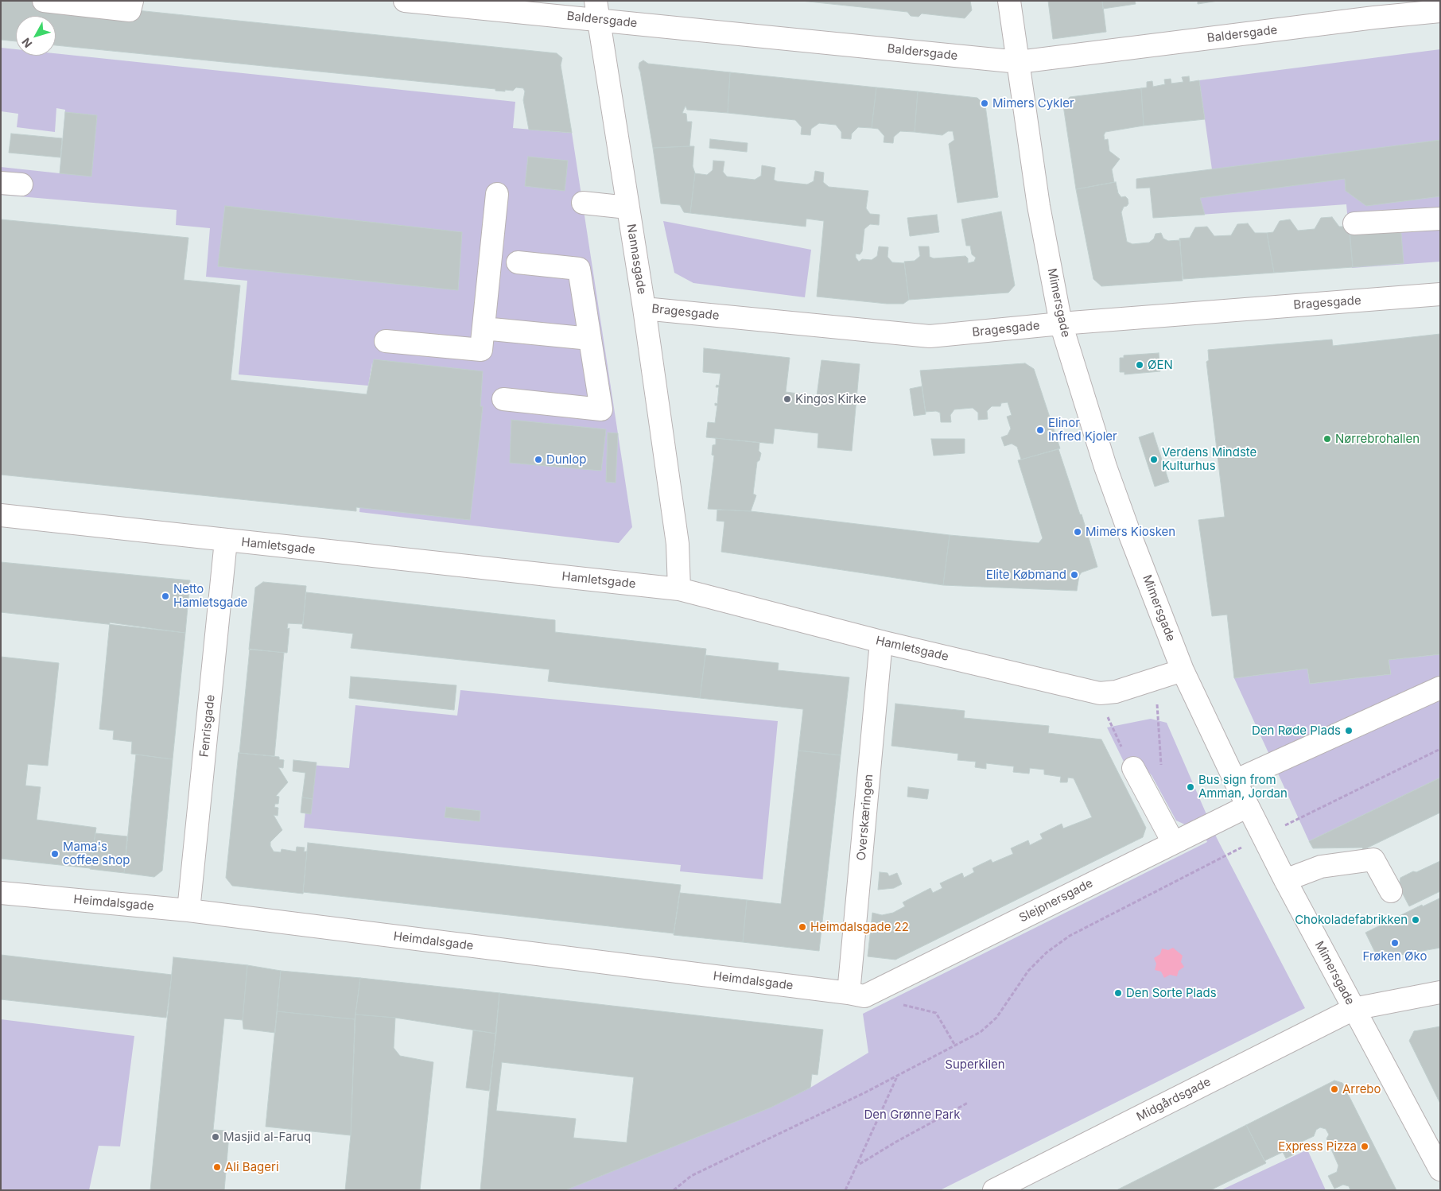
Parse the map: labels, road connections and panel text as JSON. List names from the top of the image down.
{
  "streets": {
    "street": [
      "Baldersgade",
      "Nannasgade",
      "Mimersgade",
      "Bragesgade",
      "Hamletsgade",
      "Fenrisgade",
      "Overskæringen",
      "Slejpnersgade",
      "Heimdalsgade",
      "Midgårdsgade"
    ]
  },
  "crossings": [
    ["Baldersgade", "Nannasgade"],
    ["Baldersgade", "Mimersgade"],
    ["Nannasgade", "Bragesgade"],
    ["Nannasgade", "Hamletsgade"],
    ["Mimersgade", "Bragesgade"],
    ["Mimersgade", "Hamletsgade"],
    ["Mimersgade", "Slejpnersgade"],
    ["Mimersgade", "Midgårdsgade"],
    ["Hamletsgade", "Fenrisgade"],
    ["Hamletsgade", "Overskæringen"],
    ["Fenrisgade", "Heimdalsgade"],
    ["Overskæringen", "Slejpnersgade"],
    ["Overskæringen", "Heimdalsgade"],
    ["Slejpnersgade", "Heimdalsgade"]
  ],
  "parks": ["Superkilen", "Den Grønne Park"],
  "places": [
    "Mimers Cykler",
    "ØEN",
    "Kingos Kirke",
    "Elinor Infred Kjoler",
    "Nørrebrohallen",
    "Dunlop",
    "Verdens Mindste Kulturhus",
    "Mimers Kiosken",
    "Elite Købmand",
    "Netto Hamletsgade",
    "Den Røde Plads",
    "Bus sign from Amman, Jordan",
    "Mama's coffee shop",
    "Chokoladefabrikken",
    "Heimdalsgade 22",
    "Frøken Øko",
    "Den Sorte Plads",
    "Arrebo",
    "Masjid al-Faruq",
    "Express Pizza",
    "Ali Bageri"
  ],
  "north": "bottom left"
}
